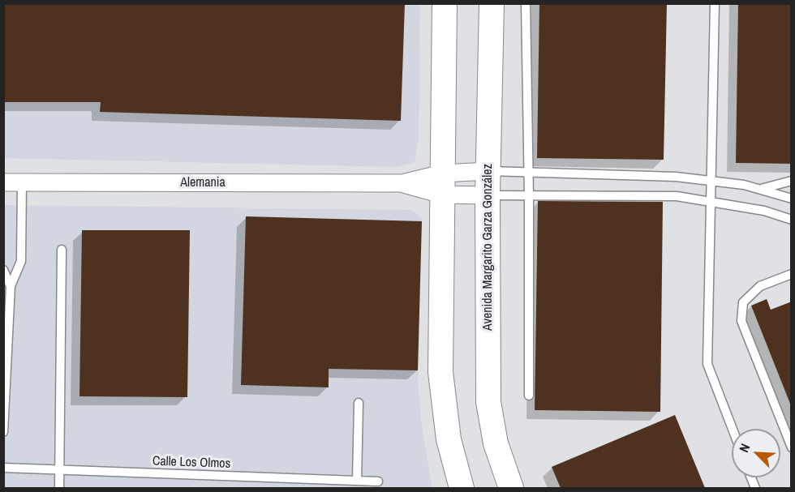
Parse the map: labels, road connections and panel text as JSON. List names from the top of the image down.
{
  "streets": {
    "main road": ["Avenida Margarito Garza González"],
    "street": ["Alemania"],
    "lane": ["Calle Los Olmos"]
  },
  "crossings": [
    ["Alemania", "Avenida Margarito Garza González"]
  ],
  "north": "top left"
}
